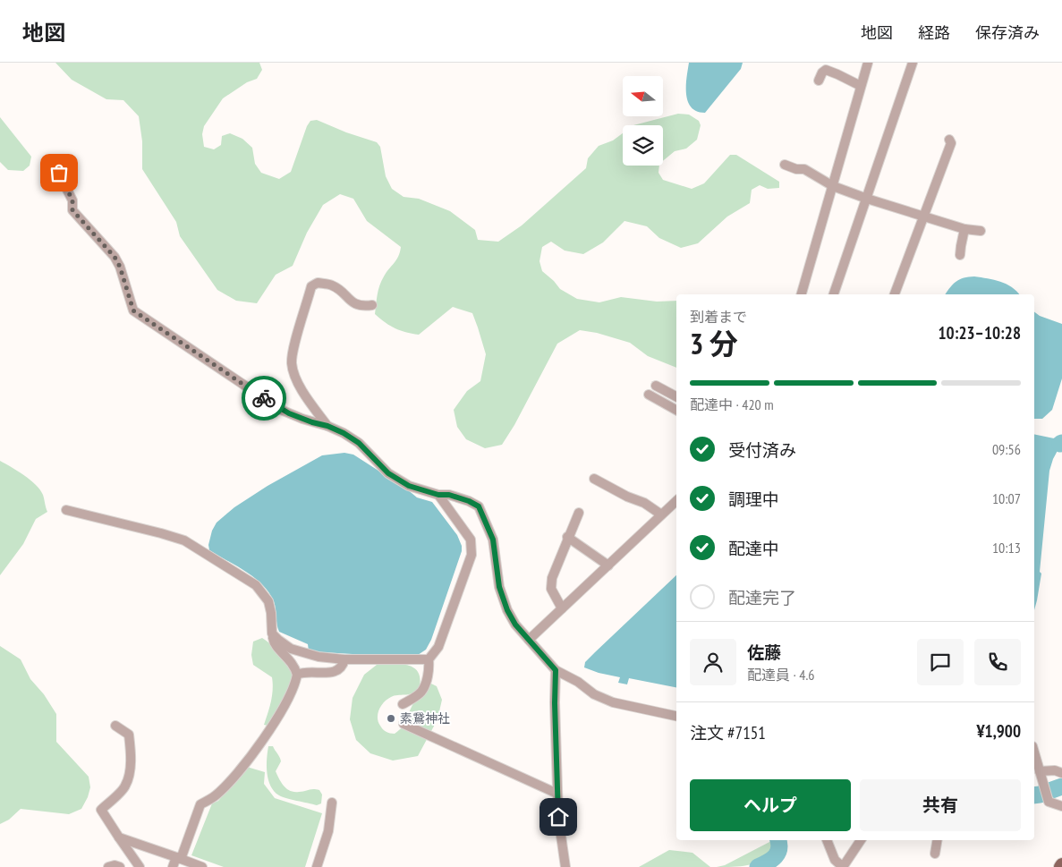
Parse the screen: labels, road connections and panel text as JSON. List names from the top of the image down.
{
  "places": ["素鵞神社"],
  "north": "left",
  "page": {
    "header": "地図",
    "nav": ["地図", "経路", "保存済み"],
    "heading": ["3 分", "到着まで", "10:23–10:28"],
    "panel": [
      "佐藤",
      "配達員 · 4.6",
      "注文 #7151",
      "¥1,900"
    ],
    "bar": "配達中 · 420 m",
    "list": [
      ["受付済み", "09:56"],
      ["調理中", "10:07"],
      ["配達中", "10:13"],
      "配達完了"
    ],
    "buttons": ["ヘルプ", "共有"]
  }
}
